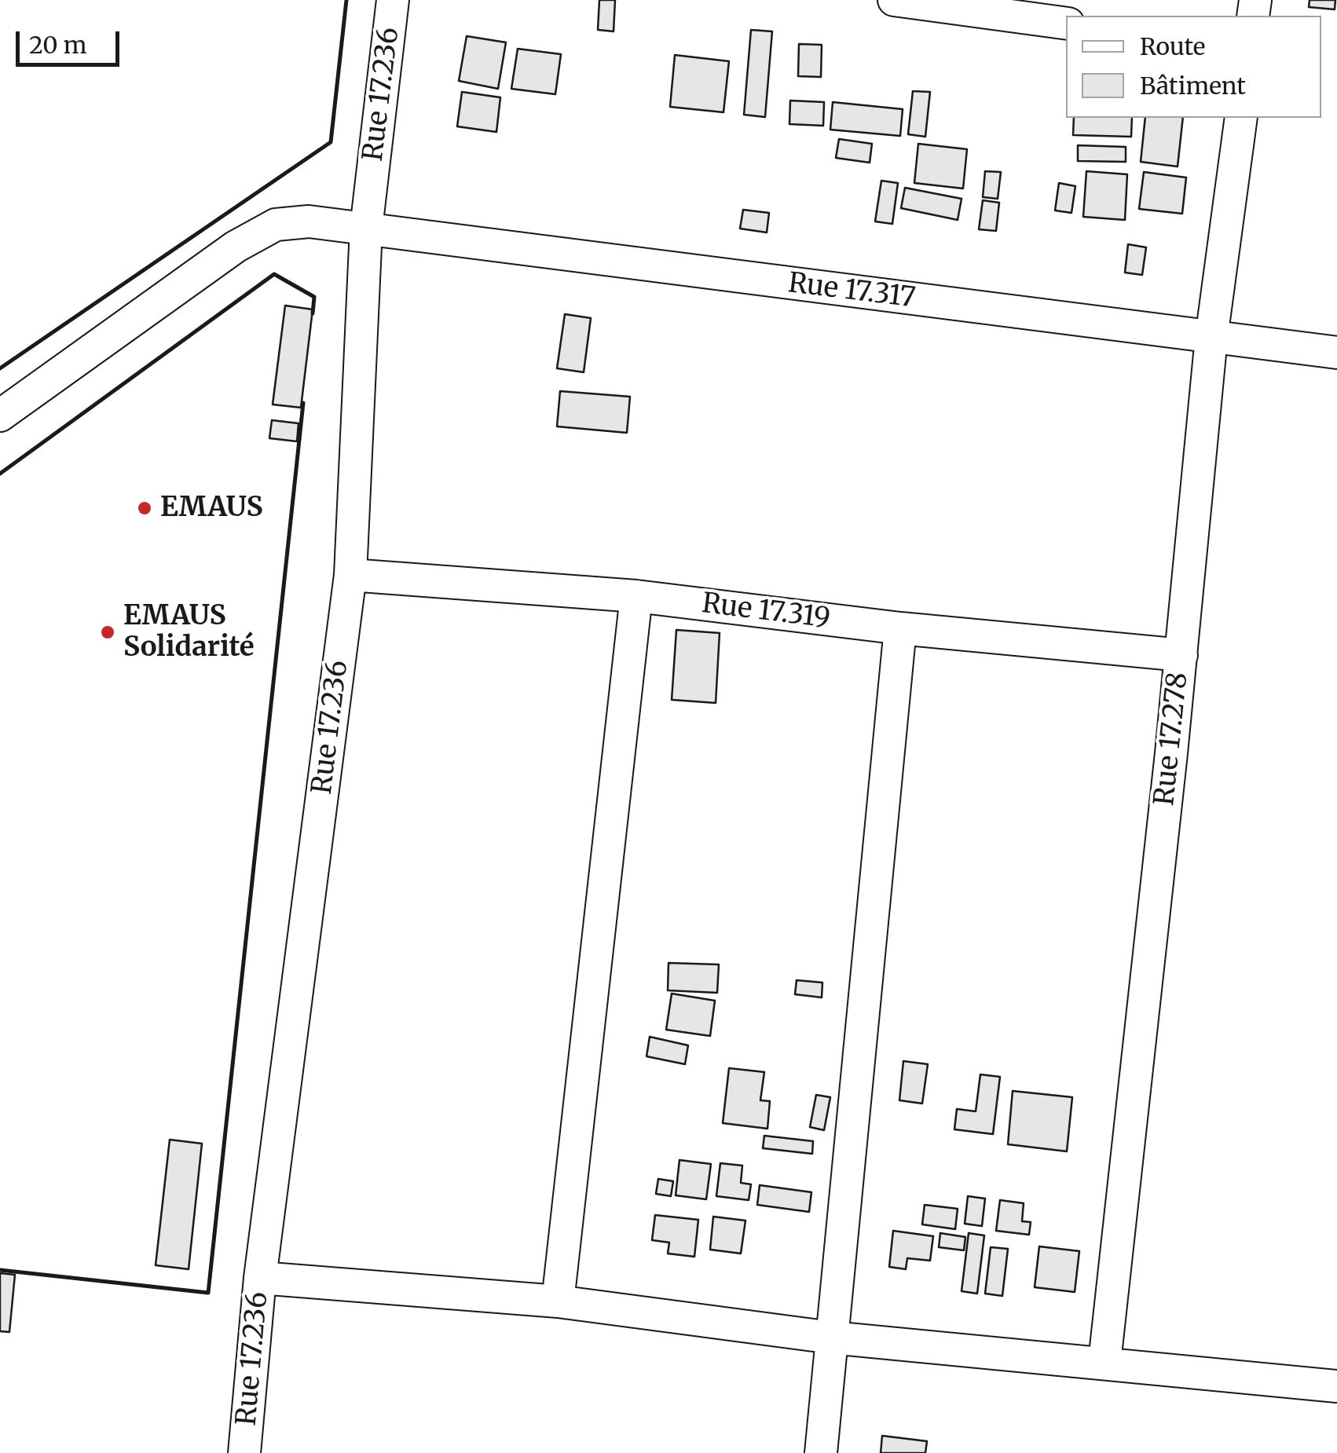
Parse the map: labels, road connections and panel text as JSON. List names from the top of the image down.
{
  "streets": {
    "street": [
      "Rue 17.236",
      "Rue 17.317",
      "Rue 17.319",
      "Rue 17.278"
    ]
  },
  "crossings": [
    ["Rue 17.236", "Rue 17.317"],
    ["Rue 17.236", "Rue 17.319"],
    ["Rue 17.317", "Rue 17.278"],
    ["Rue 17.319", "Rue 17.278"]
  ],
  "places": ["EMAUS", "EMAUS Solidarité"],
  "legend": ["Route", "Bâtiment"],
  "scale_bar": "20 m"
}
